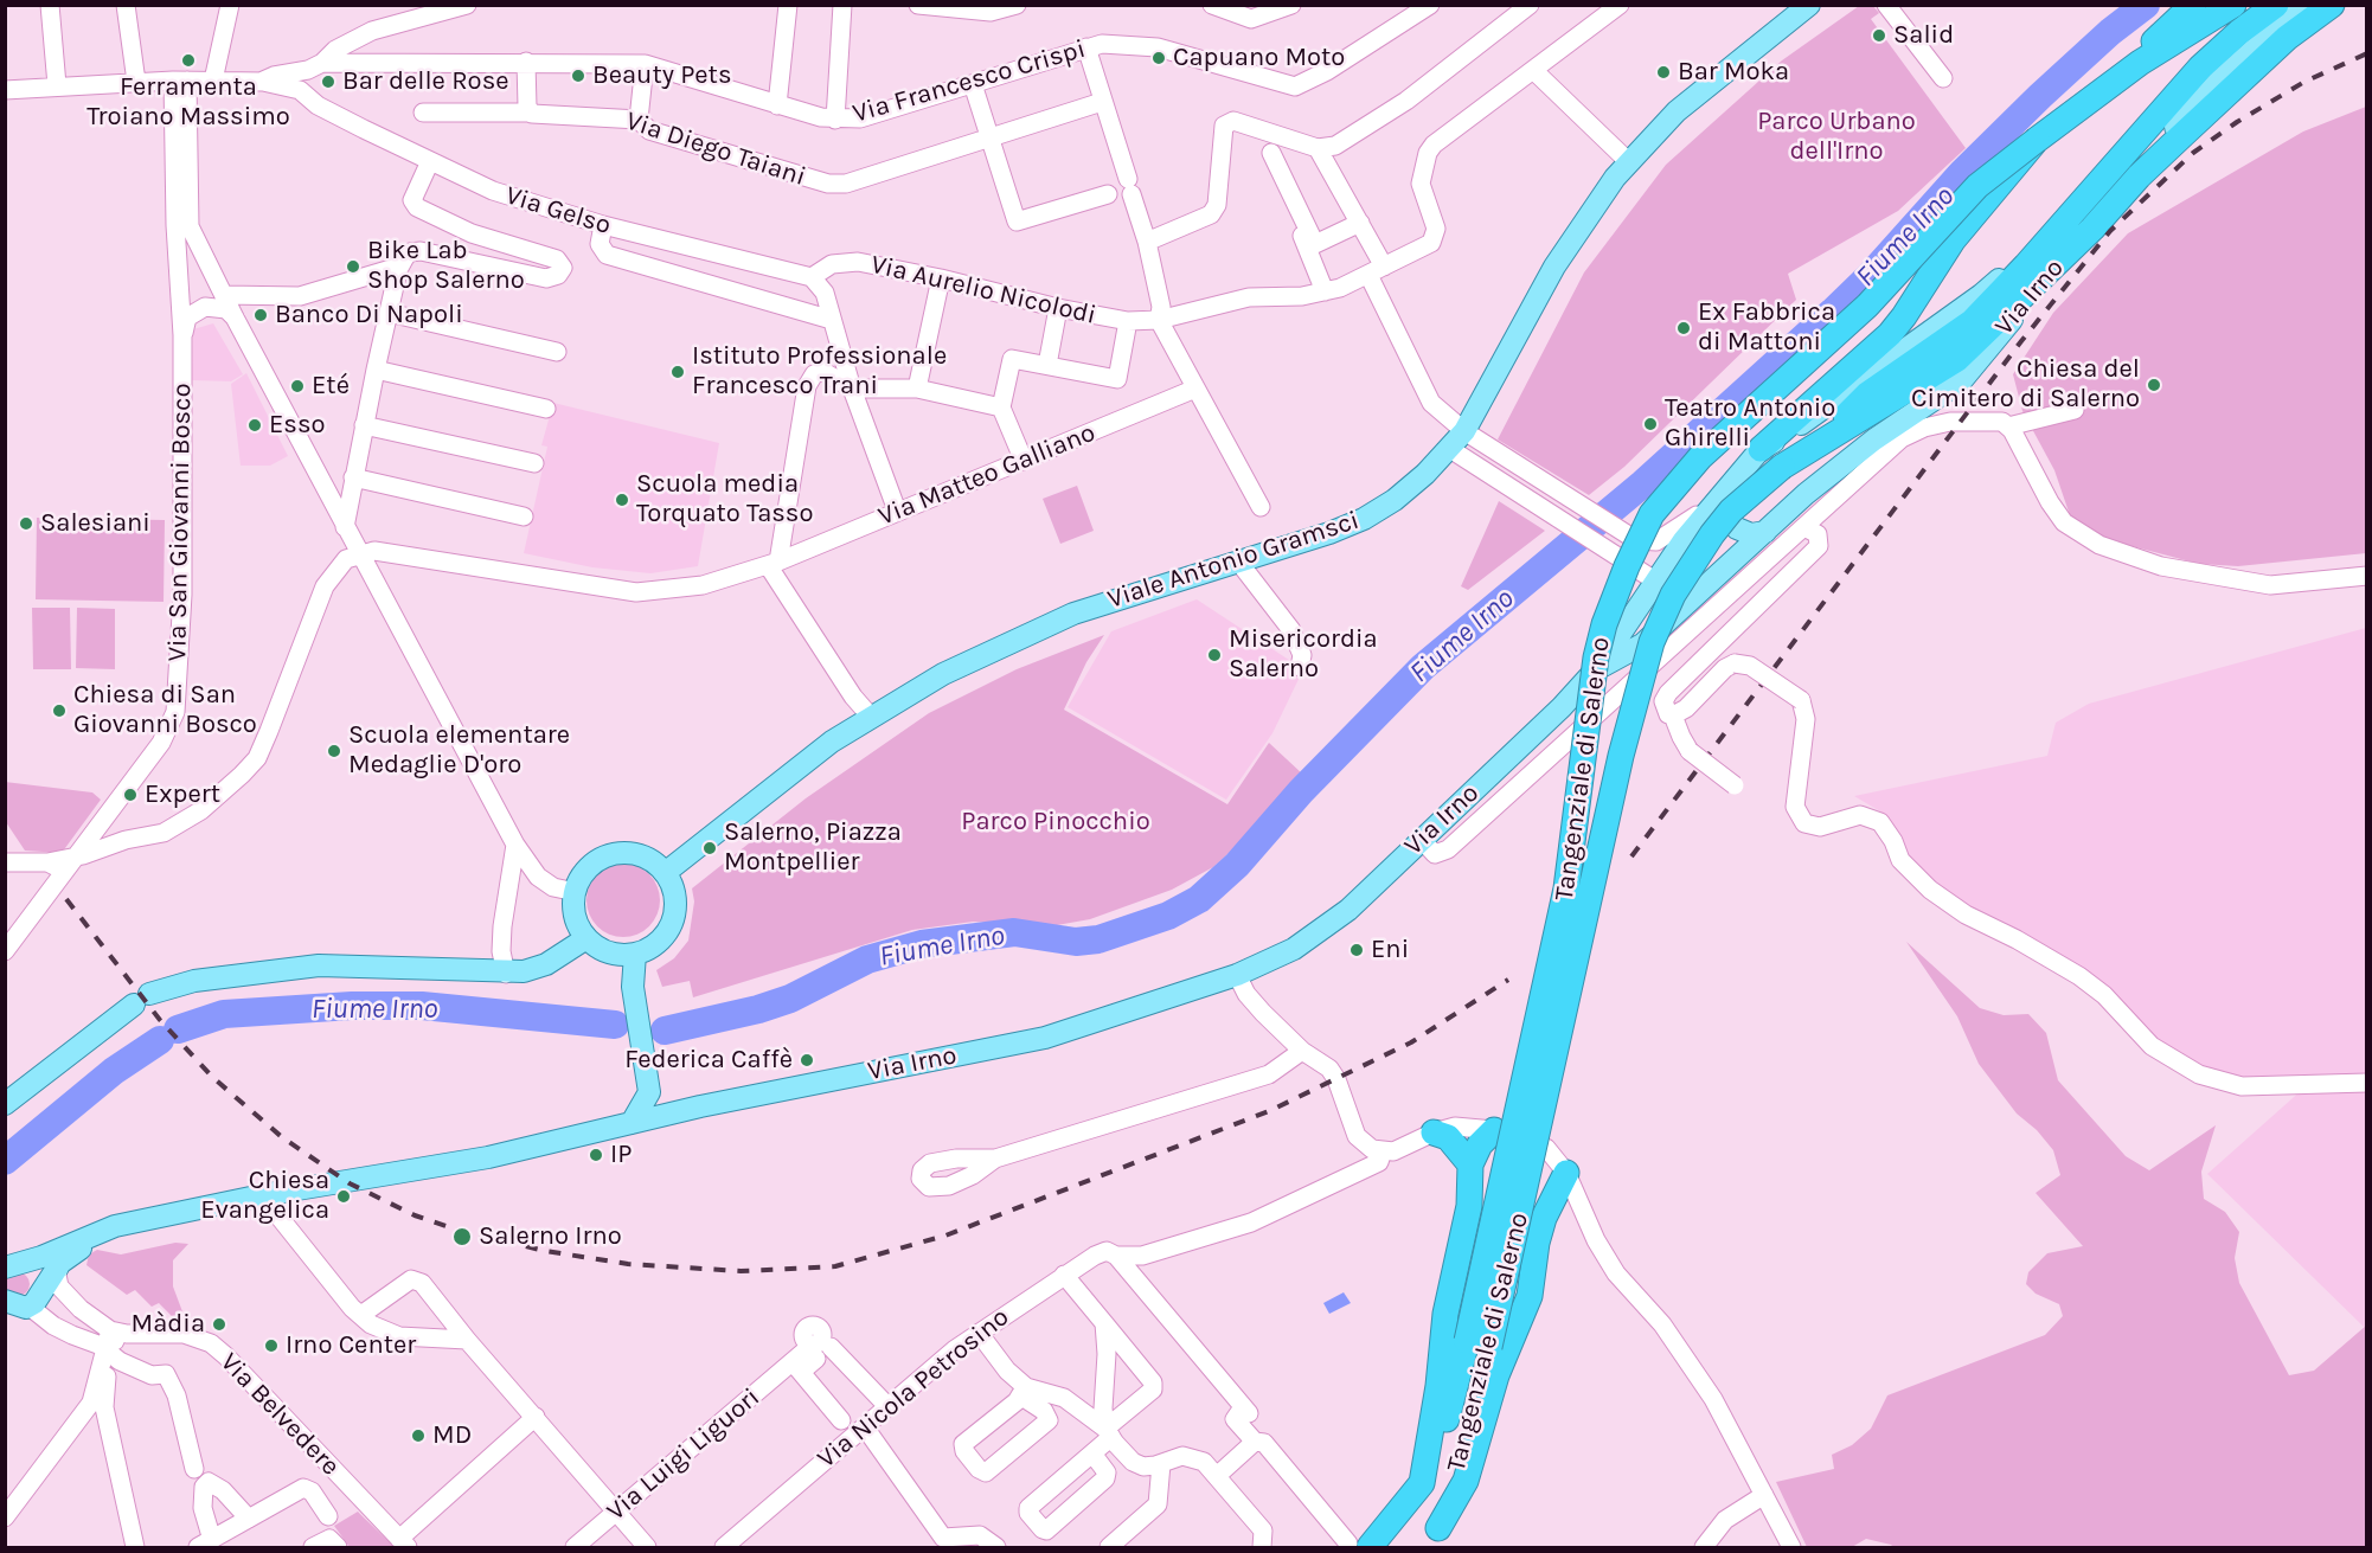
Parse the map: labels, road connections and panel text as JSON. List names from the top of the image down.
{
  "streets": {
    "highway": ["Tangenziale di Salerno"],
    "main road": ["Via Irno", "Viale Antonio Gramsci"],
    "street": [
      "Via Francesco Crispi",
      "Via Diego Taiani",
      "Via Gelso",
      "Via Aurelio Nicolodi",
      "Via Matteo Galliano",
      "Via San Giovanni Bosco",
      "Via Nicola Petrosino",
      "Via Belvedere",
      "Via Luigi Liguori"
    ]
  },
  "crossings": [
    ["Via Gelso", "Via Aurelio Nicolodi"],
    ["Via Irno", "Via Belvedere"]
  ],
  "water": ["Fiume Irno"],
  "parks": ["Parco Urbano dell'Irno", "Parco Pinocchio"],
  "places": [
    "Salid",
    "Capuano Moto",
    "Ferramenta Troiano Massimo",
    "Bar Moka",
    "Beauty Pets",
    "Bar delle Rose",
    "Bike Lab Shop Salerno",
    "Banco Di Napoli",
    "Ex Fabbrica di Mattoni",
    "Istituto Professionale Francesco Trani",
    "Chiesa del Cimitero di Salerno",
    "Eté",
    "Teatro Antonio Ghirelli",
    "Esso",
    "Scuola media Torquato Tasso",
    "Salesiani",
    "Misericordia Salerno",
    "Chiesa di San Giovanni Bosco",
    "Scuola elementare Medaglie D'oro",
    "Expert",
    "Salerno, Piazza Montpellier",
    "Eni",
    "Federica Caffè",
    "IP",
    "Chiesa Evangelica",
    "Salerno Irno",
    "Màdia",
    "Irno Center",
    "MD"
  ]
}
